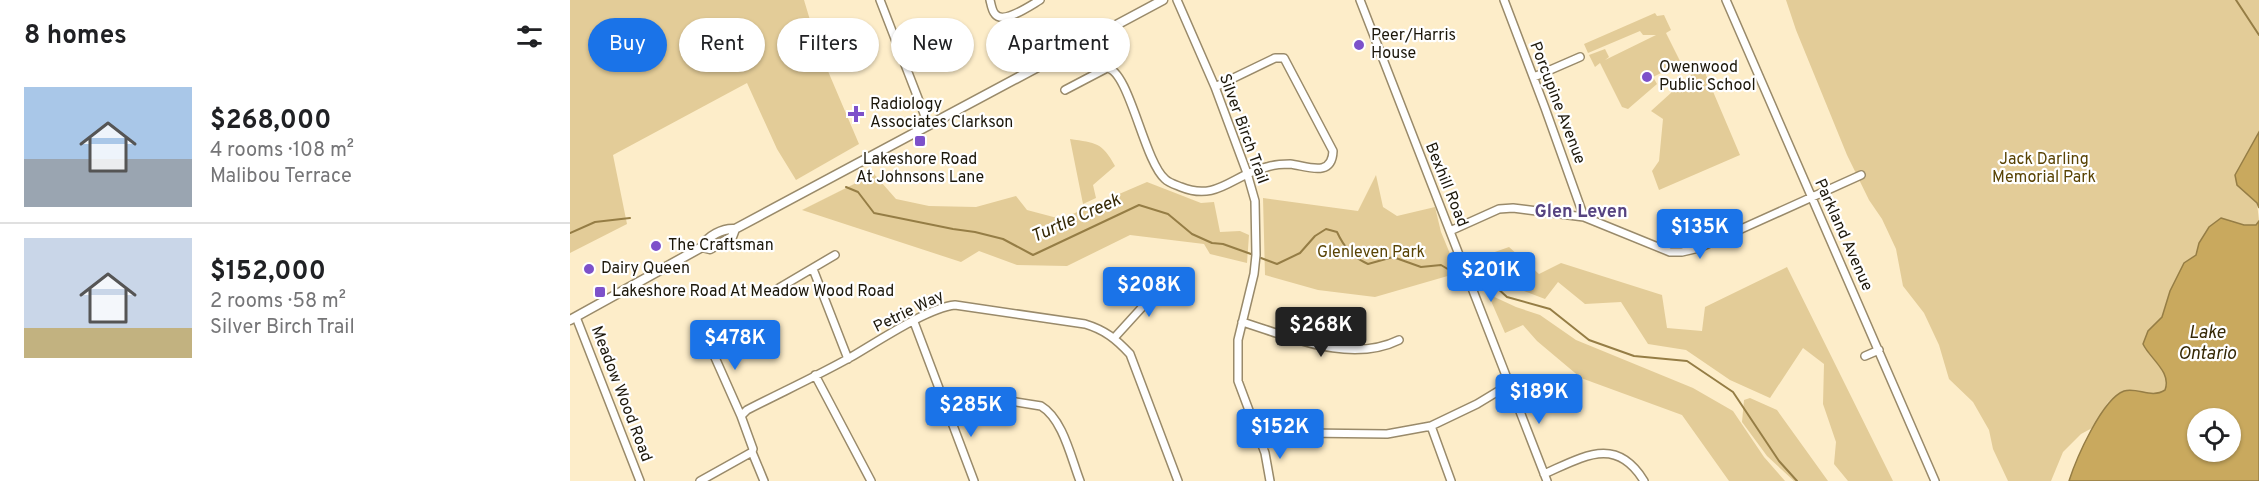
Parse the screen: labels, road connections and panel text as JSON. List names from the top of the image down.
{
  "streets": {
    "street": [
      "Porcupine Avenue",
      "Silver Birch Trail",
      "Bexhill Road",
      "Parkland Avenue",
      "Petrie Way",
      "Meadow Wood Road"
    ]
  },
  "districts": ["Glen Leven"],
  "water": ["Turtle Creek", "Lake Ontario"],
  "parks": ["Jack Darling Memorial Park", "Glenleven Park"],
  "places": {
    "other": [
      "Peer/Harris House",
      "Owenwood Public School",
      "The Craftsman",
      "Dairy Queen"
    ],
    "health": ["Radiology Associates Clarkson"],
    "transit": ["Lakeshore Road At Johnsons Lane", "Lakeshore Road At Meadow Wood Road"]
  },
  "page": {
    "heading": "8 homes",
    "chip": [
      "Buy",
      "Rent",
      "Filters",
      "New",
      "Apartment"
    ],
    "list": [
      {
        "name": "$268,000",
        "note": "4 rooms · 108 m² · Malibou Terrace"
      },
      {
        "name": "$152,000",
        "note": "2 rooms · 58 m² · Silver Birch Trail"
      }
    ],
    "price": [
      "$135K",
      "$201K",
      "$208K",
      "$268K",
      "$478K",
      "$189K",
      "$285K",
      "$152K"
    ]
  }
}
